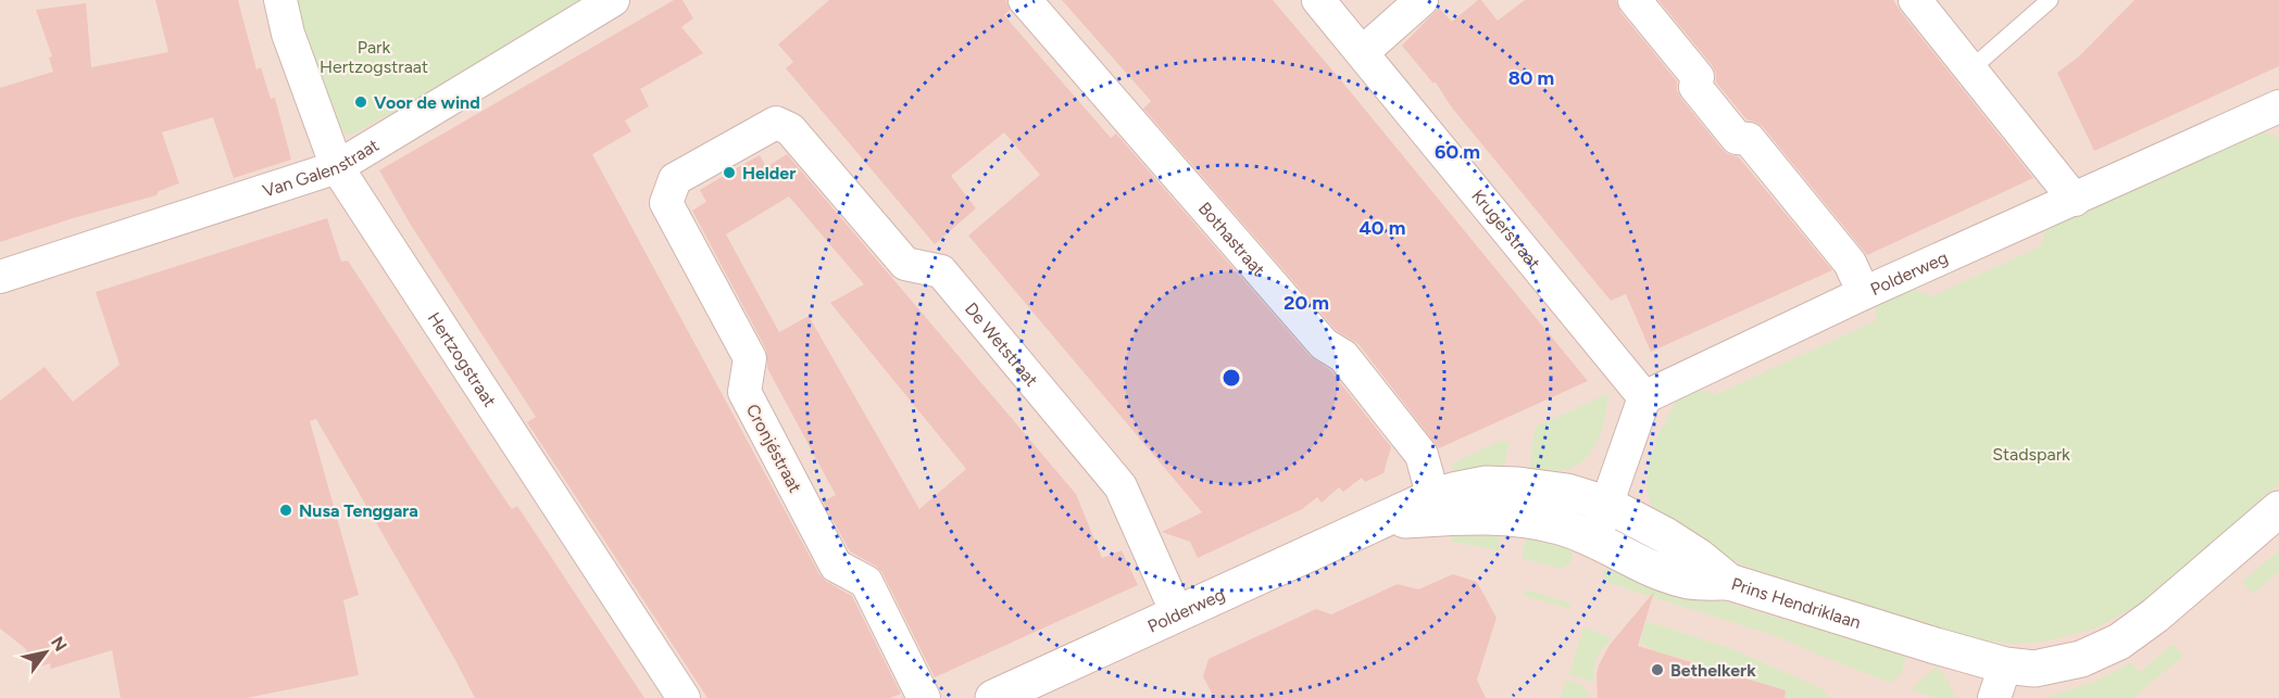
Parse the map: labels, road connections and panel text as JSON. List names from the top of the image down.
{
  "streets": {
    "main road": ["Polderweg", "Prins Hendriklaan"],
    "street": [
      "Van Galenstraat",
      "Krugerstraat",
      "Bothastraat",
      "De Wetstraat",
      "Hertzogstraat",
      "Cronjéstraat"
    ]
  },
  "crossings": [
    ["Van Galenstraat", "Hertzogstraat"],
    ["Krugerstraat", "Polderweg"],
    ["Bothastraat", "Polderweg"],
    ["Polderweg", "De Wetstraat"],
    ["Polderweg", "Prins Hendriklaan"],
    ["De Wetstraat", "Cronjéstraat"]
  ],
  "parks": ["Park Hertzogstraat", "Stadspark"],
  "places": [
    "Voor de wind",
    "Helder",
    "Nusa Tenggara",
    "Bethelkerk"
  ],
  "north": "top right",
  "rings": [
    "80 m",
    "60 m",
    "40 m",
    "20 m"
  ]
}
